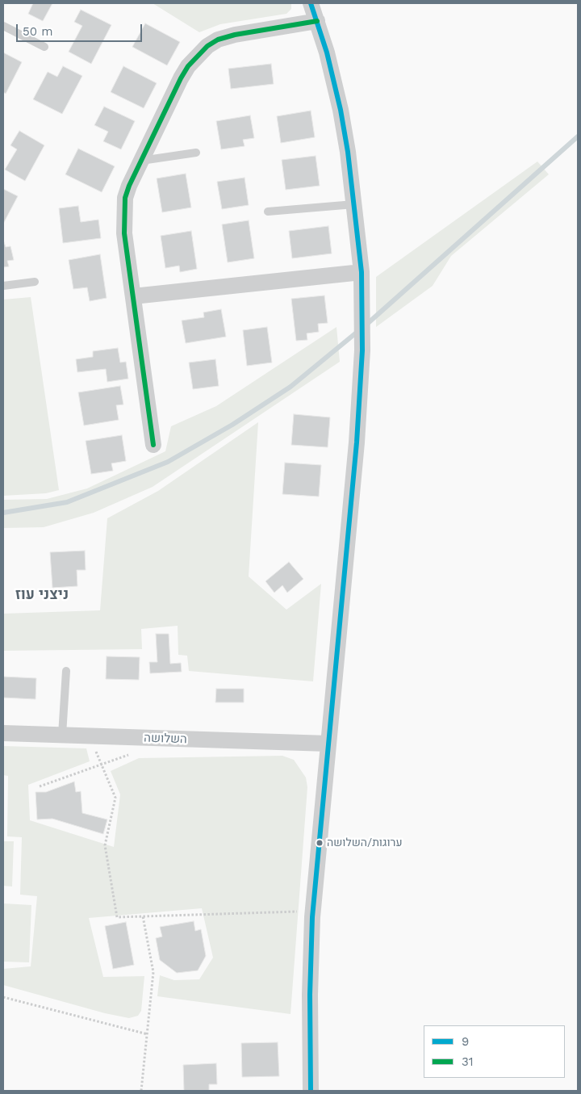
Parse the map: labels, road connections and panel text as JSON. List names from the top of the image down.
{
  "streets": {
    "street": ["השלושה"]
  },
  "districts": ["ניצני עוז"],
  "places": ["ערוגות/השלושה"],
  "lines": ["transit line 9", "transit line 31"],
  "legend": ["9", "31"],
  "scale_bar": "50 m"
}
